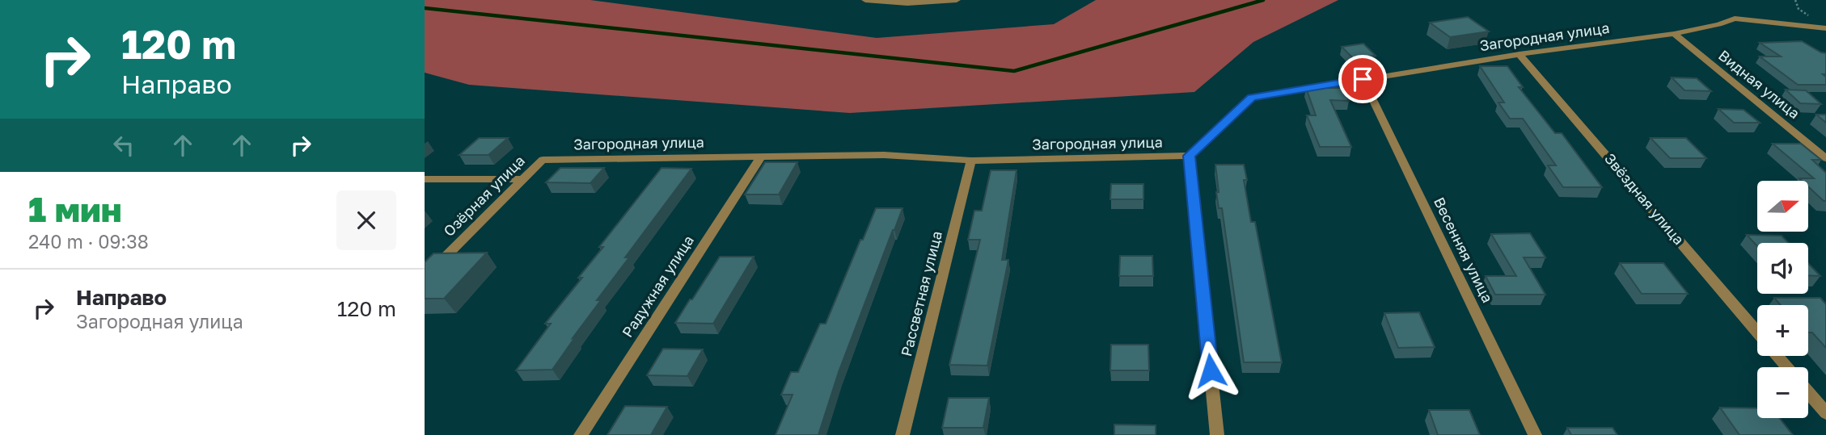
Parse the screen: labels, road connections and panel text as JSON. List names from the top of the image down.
{
  "streets": {
    "street": [
      "Загородная улица",
      "Видная улица",
      "Озёрная улица",
      "Звёздная улица",
      "Весенняя улица",
      "Радужная улица",
      "Рассветная улица"
    ]
  },
  "crossings": [
    ["Загородная улица", "Видная улица"],
    ["Загородная улица", "Озёрная улица"],
    ["Загородная улица", "Звёздная улица"],
    ["Загородная улица", "Весенняя улица"],
    ["Загородная улица", "Радужная улица"],
    ["Загородная улица", "Рассветная улица"]
  ],
  "north": "right",
  "page": {
    "turn": ["120 m", "Направо"],
    "heading": ["1 мин", "240 m · 09:38"],
    "map_buttons": ["+", "−"],
    "list": [
      {
        "name": "Направо",
        "note": "Загородная улица",
        "value": "120 m"
      }
    ]
  }
}
